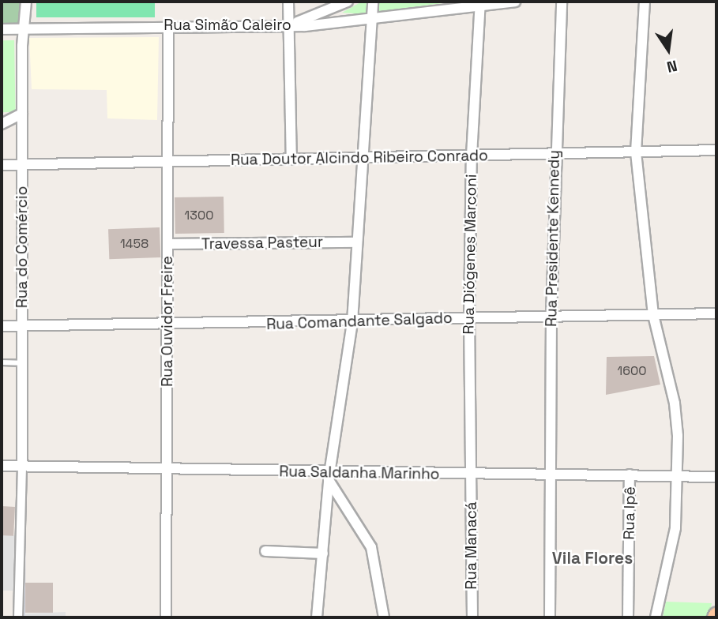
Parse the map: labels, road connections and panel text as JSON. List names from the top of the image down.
{
  "streets": {
    "street": [
      "Rua Simão Caleiro",
      "Rua Doutor Alcindo Ribeiro Conrado",
      "Rua Presidente Kennedy",
      "Travessa Pasteur",
      "Rua do Comércio",
      "Rua Diógenes Marconi",
      "Rua Ouvidor Freire",
      "Rua Comandante Salgado",
      "Rua Saldanha Marinho",
      "Rua Ipê",
      "Rua Manacá"
    ]
  },
  "crossings": [
    ["Rua Simão Caleiro", "Rua do Comércio"],
    ["Rua Simão Caleiro", "Rua Diógenes Marconi"],
    ["Rua Simão Caleiro", "Rua Ouvidor Freire"],
    ["Rua Doutor Alcindo Ribeiro Conrado", "Rua Presidente Kennedy"],
    ["Rua Doutor Alcindo Ribeiro Conrado", "Rua do Comércio"],
    ["Rua Doutor Alcindo Ribeiro Conrado", "Rua Diógenes Marconi"],
    ["Rua Doutor Alcindo Ribeiro Conrado", "Rua Ouvidor Freire"],
    ["Rua Presidente Kennedy", "Rua Comandante Salgado"],
    ["Rua Presidente Kennedy", "Rua Saldanha Marinho"],
    ["Travessa Pasteur", "Rua Ouvidor Freire"],
    ["Rua do Comércio", "Rua Comandante Salgado"],
    ["Rua do Comércio", "Rua Saldanha Marinho"],
    ["Rua Diógenes Marconi", "Rua Comandante Salgado"],
    ["Rua Diógenes Marconi", "Rua Saldanha Marinho"],
    ["Rua Diógenes Marconi", "Rua Manacá"],
    ["Rua Ouvidor Freire", "Rua Comandante Salgado"],
    ["Rua Ouvidor Freire", "Rua Saldanha Marinho"],
    ["Rua Saldanha Marinho", "Rua Ipê"],
    ["Rua Saldanha Marinho", "Rua Manacá"]
  ],
  "districts": ["Vila Flores"],
  "house_numbers": ["1300", "1458", "1600"],
  "north": "bottom"
}
